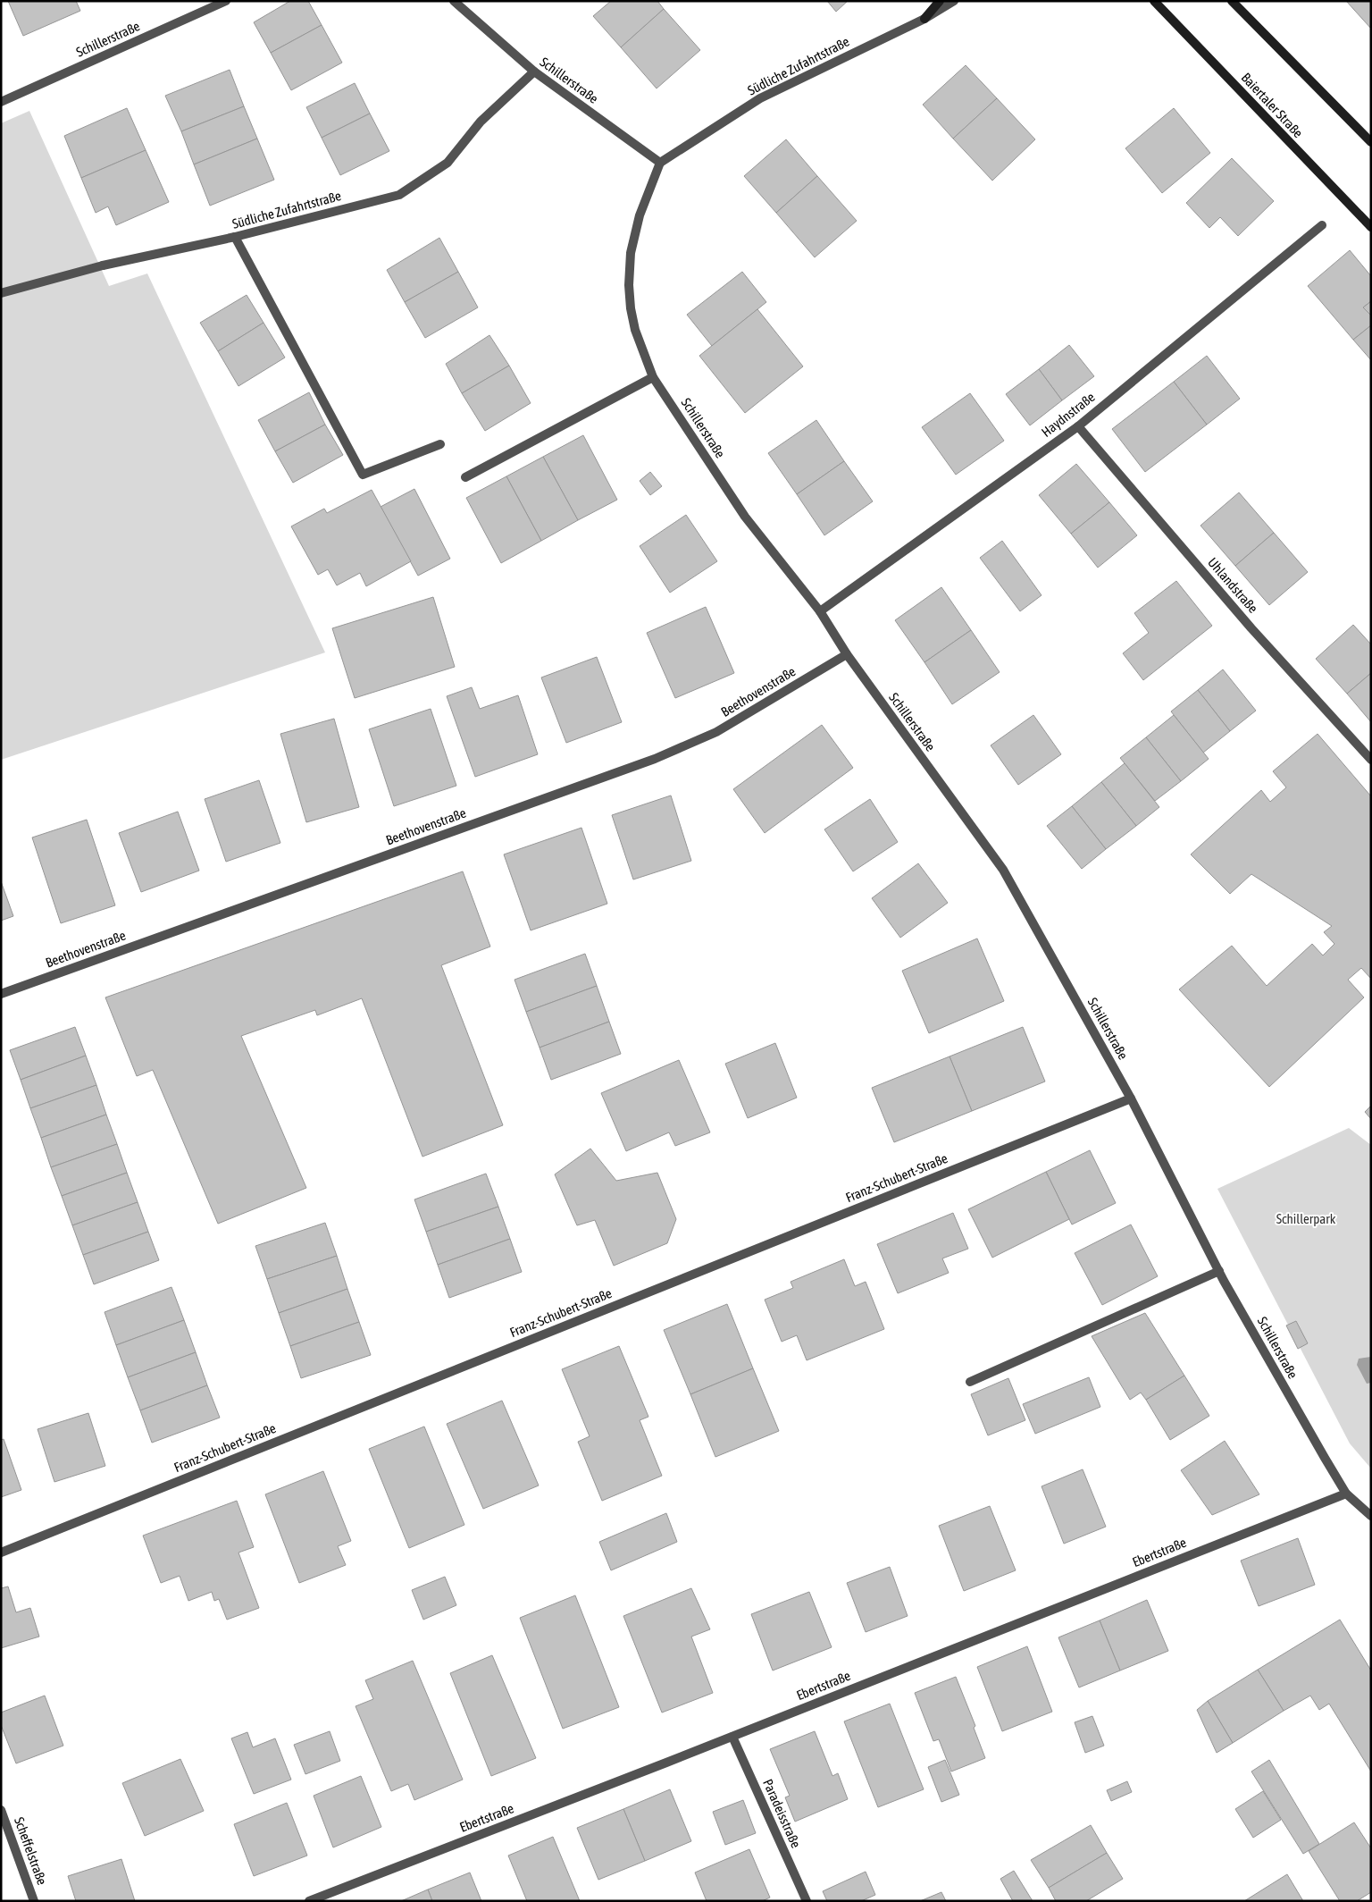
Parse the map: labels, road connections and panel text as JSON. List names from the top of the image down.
{
  "streets": {
    "main road": ["Baiertaler Straße"],
    "street": [
      "Schillerstraße",
      "Südliche Zufahrtstraße",
      "Haydnstraße",
      "Uhlandstraße",
      "Beethovenstraße",
      "Franz-Schubert-Straße",
      "Ebertstraße",
      "Paradeisstraße",
      "Scheffelstraße"
    ]
  },
  "crossings": [
    ["Schillerstraße", "Südliche Zufahrtstraße"],
    ["Schillerstraße", "Haydnstraße"],
    ["Schillerstraße", "Beethovenstraße"],
    ["Schillerstraße", "Franz-Schubert-Straße"],
    ["Schillerstraße", "Ebertstraße"],
    ["Haydnstraße", "Uhlandstraße"],
    ["Ebertstraße", "Paradeisstraße"]
  ],
  "parks": ["Schillerpark"]
}
